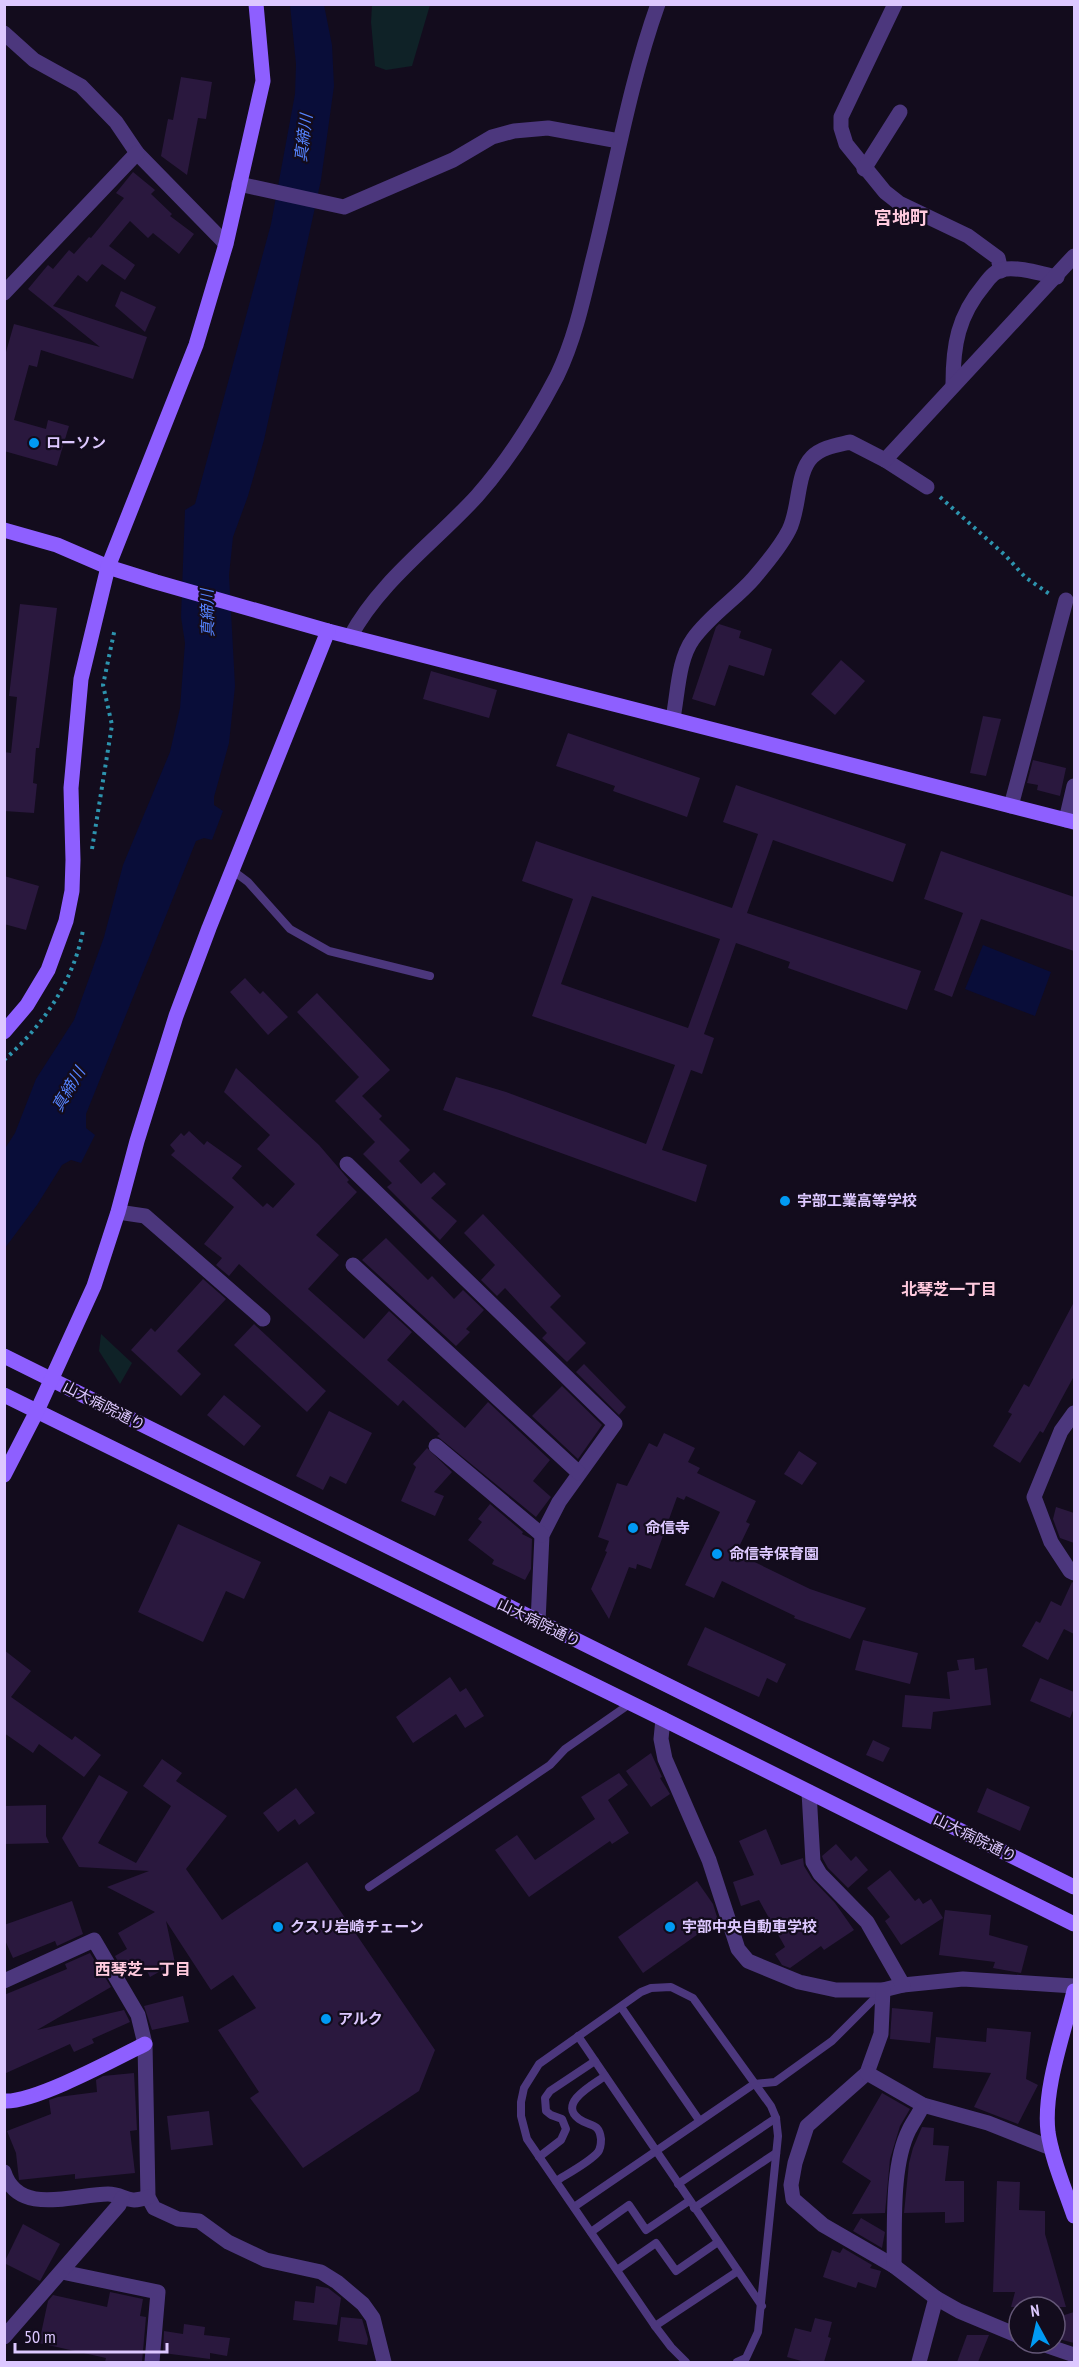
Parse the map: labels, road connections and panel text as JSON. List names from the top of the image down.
{
  "streets": {
    "street": ["山大病院通り"]
  },
  "districts": ["宮地町", "北琴芝一丁目", "西琴芝一丁目"],
  "water": ["真締川"],
  "places": [
    "ローソン",
    "宇部工業高等学校",
    "命信寺",
    "命信寺保育園",
    "クスリ岩崎チェーン",
    "宇部中央自動車学校",
    "アルク"
  ],
  "scale_bar": "50 m",
  "north": "top"
}
